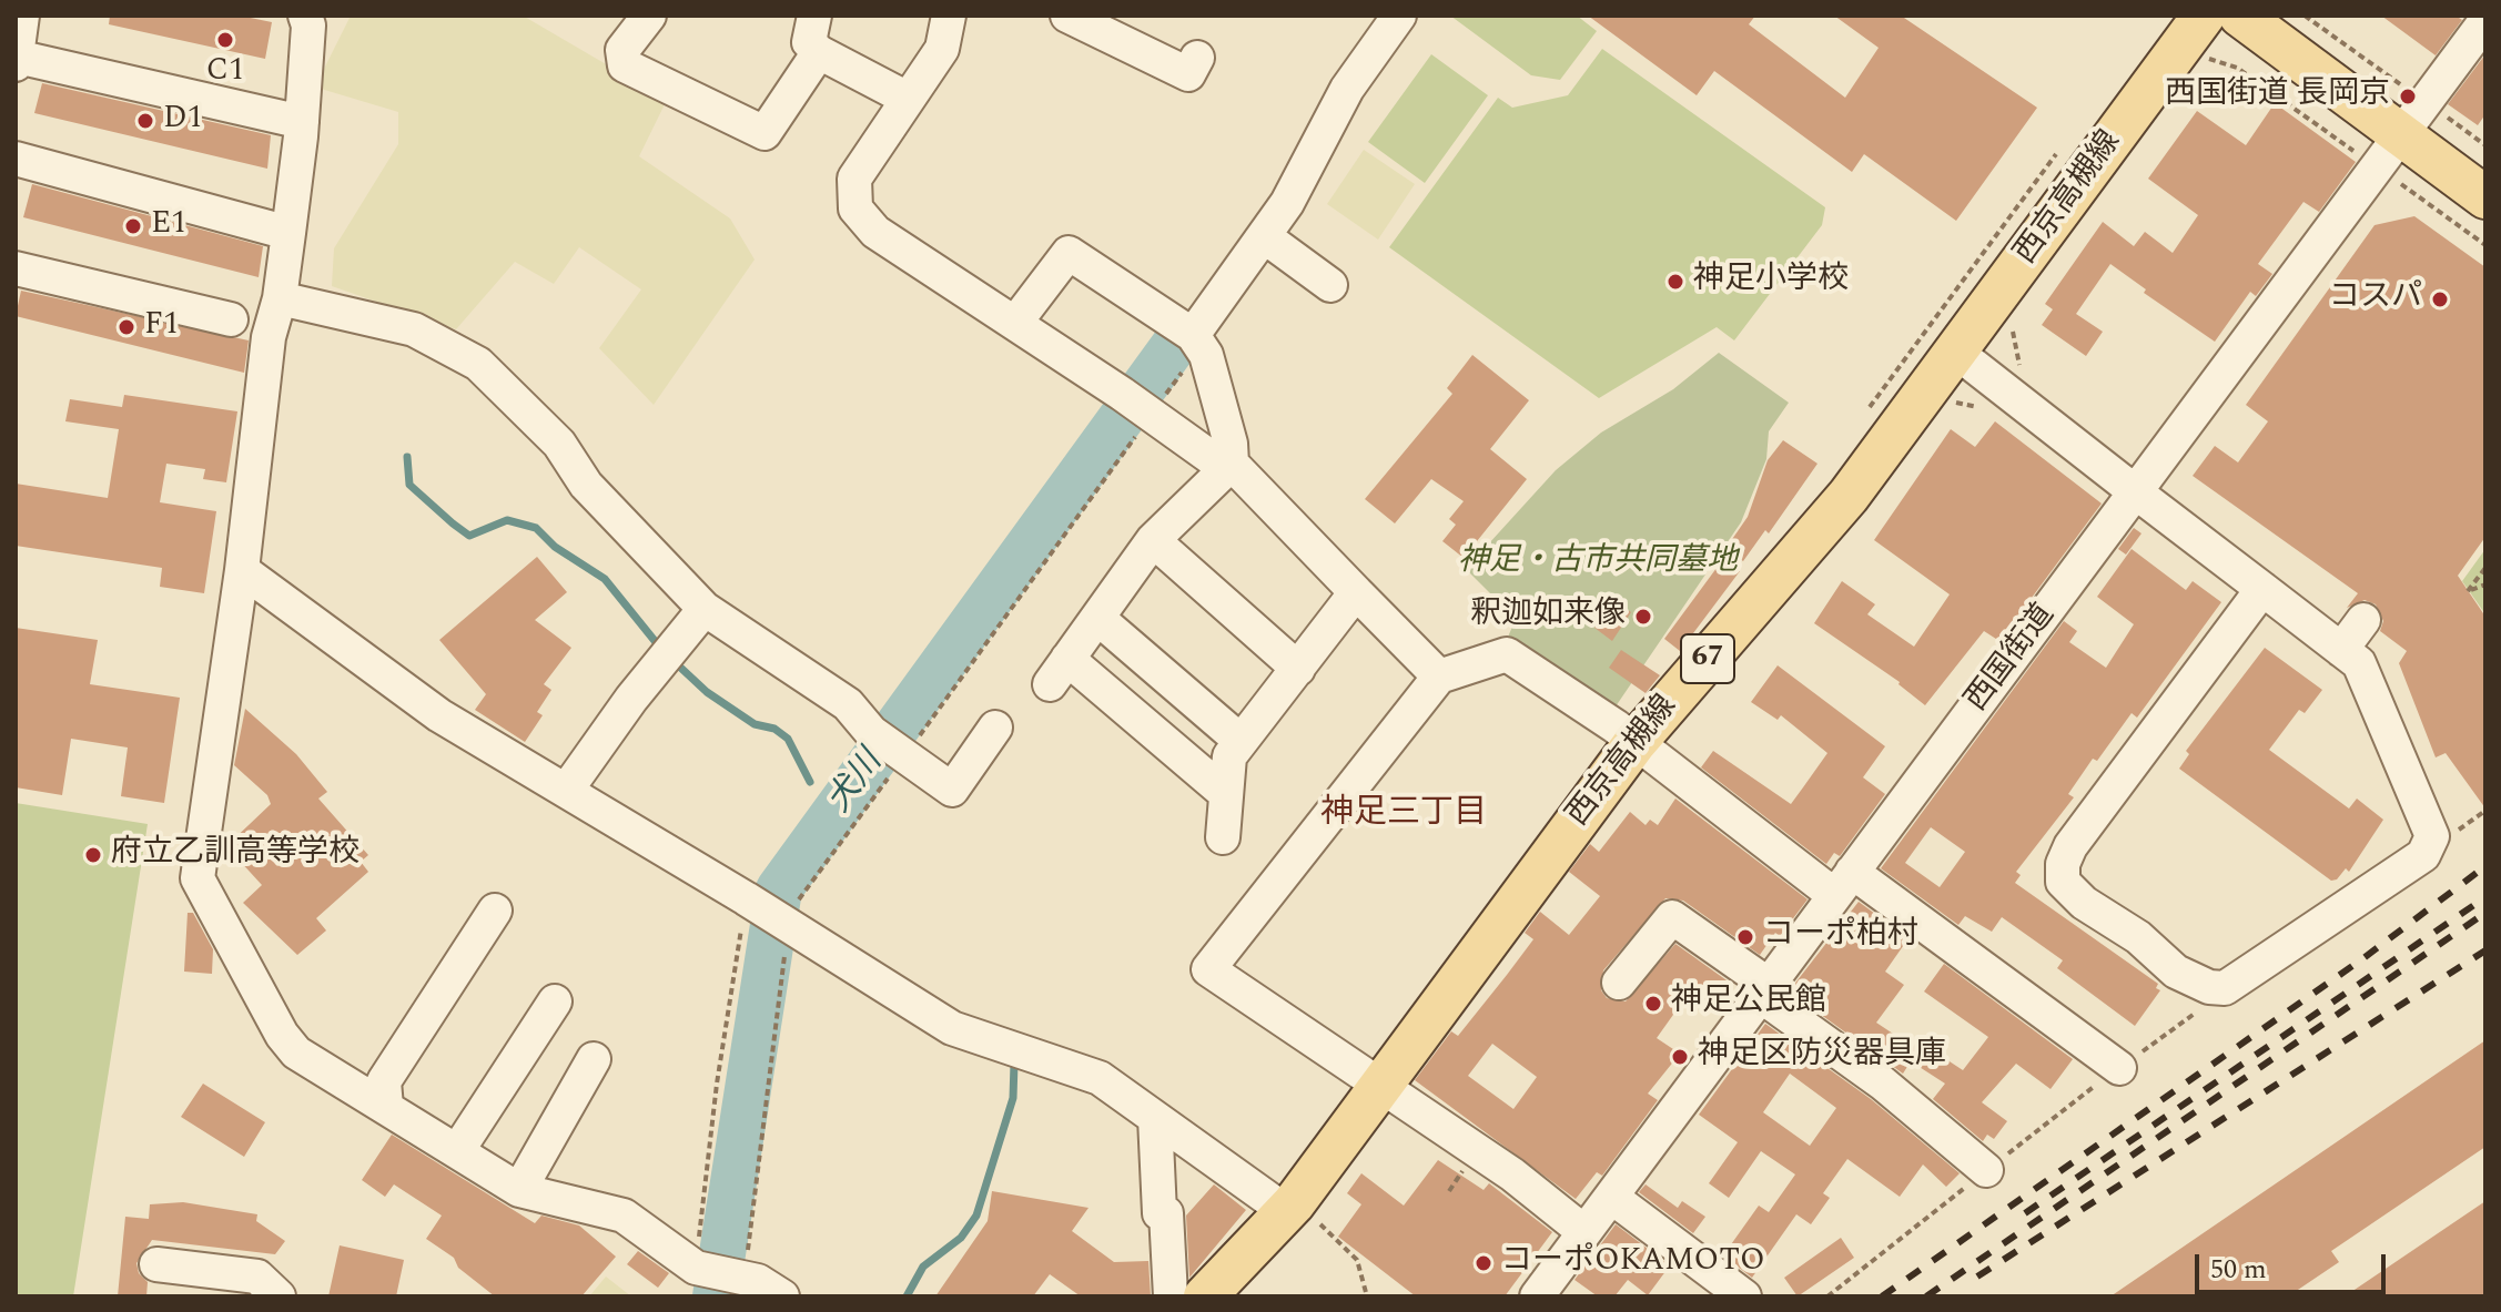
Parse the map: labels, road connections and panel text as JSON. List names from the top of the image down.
{
  "streets": {
    "main road": ["西京高槻線", "67"],
    "street": ["西国街道"]
  },
  "districts": ["神足三丁目"],
  "water": ["犬川"],
  "parks": ["神足・古市共同墓地"],
  "places": [
    "C1",
    "西国街道 長岡京",
    "D1",
    "E1",
    "神足小学校",
    "コスパ",
    "F1",
    "釈迦如来像",
    "府立乙訓高等学校",
    "コーポ柏村",
    "神足公民館",
    "神足区防災器具庫",
    "コーポOKAMOTO"
  ],
  "scale_bar": "50 m"
}
